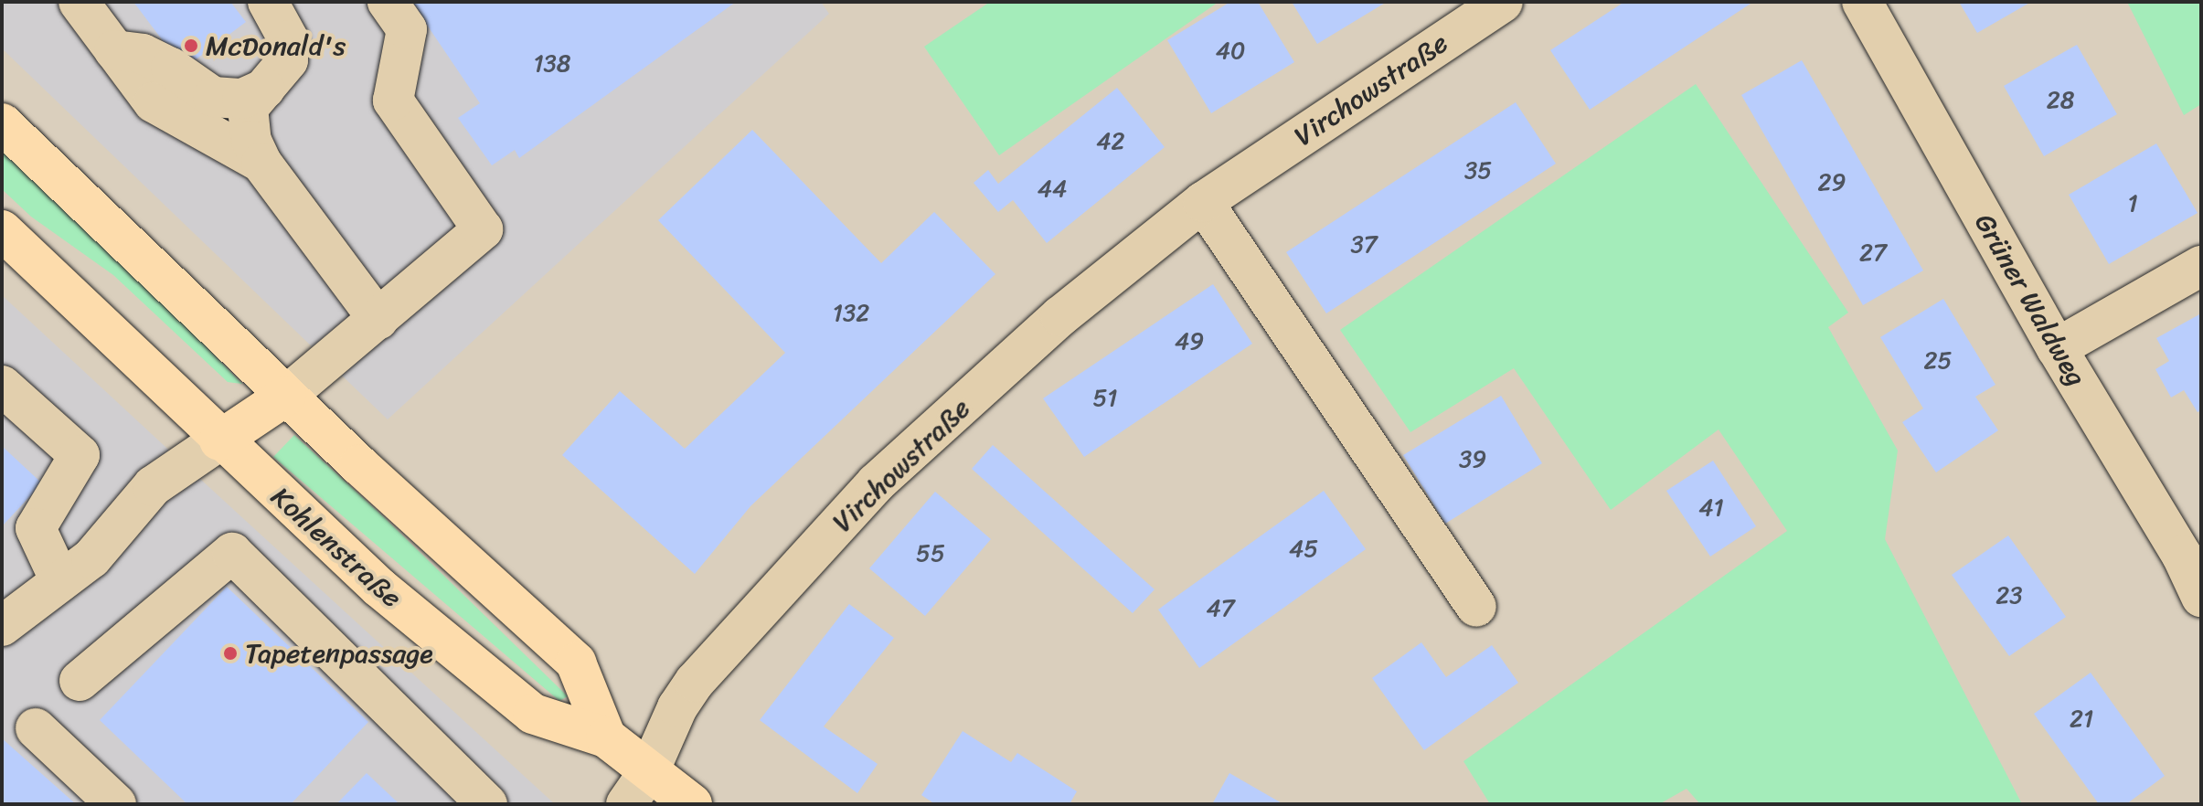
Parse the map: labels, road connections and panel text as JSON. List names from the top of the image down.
{
  "streets": {
    "main road": ["Kohlenstraße"],
    "street": ["Virchowstraße", "Grüner Waldweg"]
  },
  "crossings": [
    ["Virchowstraße", "Kohlenstraße"]
  ],
  "places": ["McDonald's", "Tapetenpassage"],
  "house_numbers": [
    "40",
    "138",
    "28",
    "42",
    "35",
    "29",
    "44",
    "1",
    "37",
    "27",
    "132",
    "49",
    "25",
    "51",
    "39",
    "41",
    "45",
    "55",
    "23",
    "47",
    "21"
  ]
}
